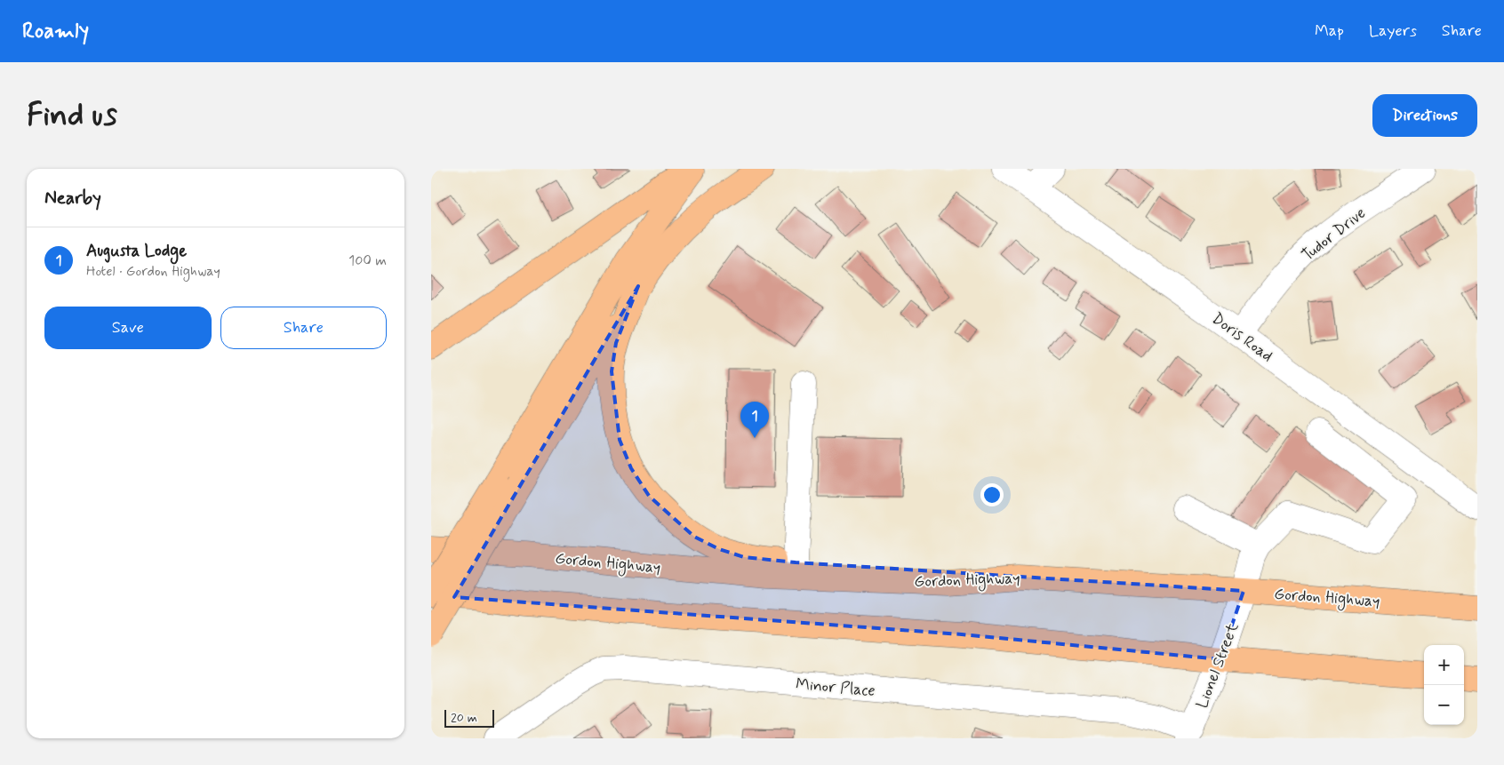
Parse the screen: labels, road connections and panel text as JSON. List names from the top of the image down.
{
  "streets": {
    "main road": ["Gordon Highway"],
    "street": [
      "Tudor Drive",
      "Doris Road",
      "Lionel Street",
      "Minor Place"
    ]
  },
  "crossings": [
    ["Tudor Drive", "Doris Road"],
    ["Gordon Highway", "Lionel Street"],
    ["Lionel Street", "Minor Place"]
  ],
  "scale_bar": "20 m",
  "page": {
    "header": "Roamly",
    "nav": ["Map", "Layers", "Share"],
    "buttons": [
      "Directions",
      ["Save", "Share"]
    ],
    "title": "Find us",
    "heading": "Nearby",
    "list": [
      {
        "mark": "1",
        "name": "Augusta Lodge",
        "note": "Hotel · Gordon Highway",
        "value": "100 m"
      }
    ],
    "pins": "1",
    "map_buttons": ["+", "−"],
    "scale": "20 m"
  }
}
